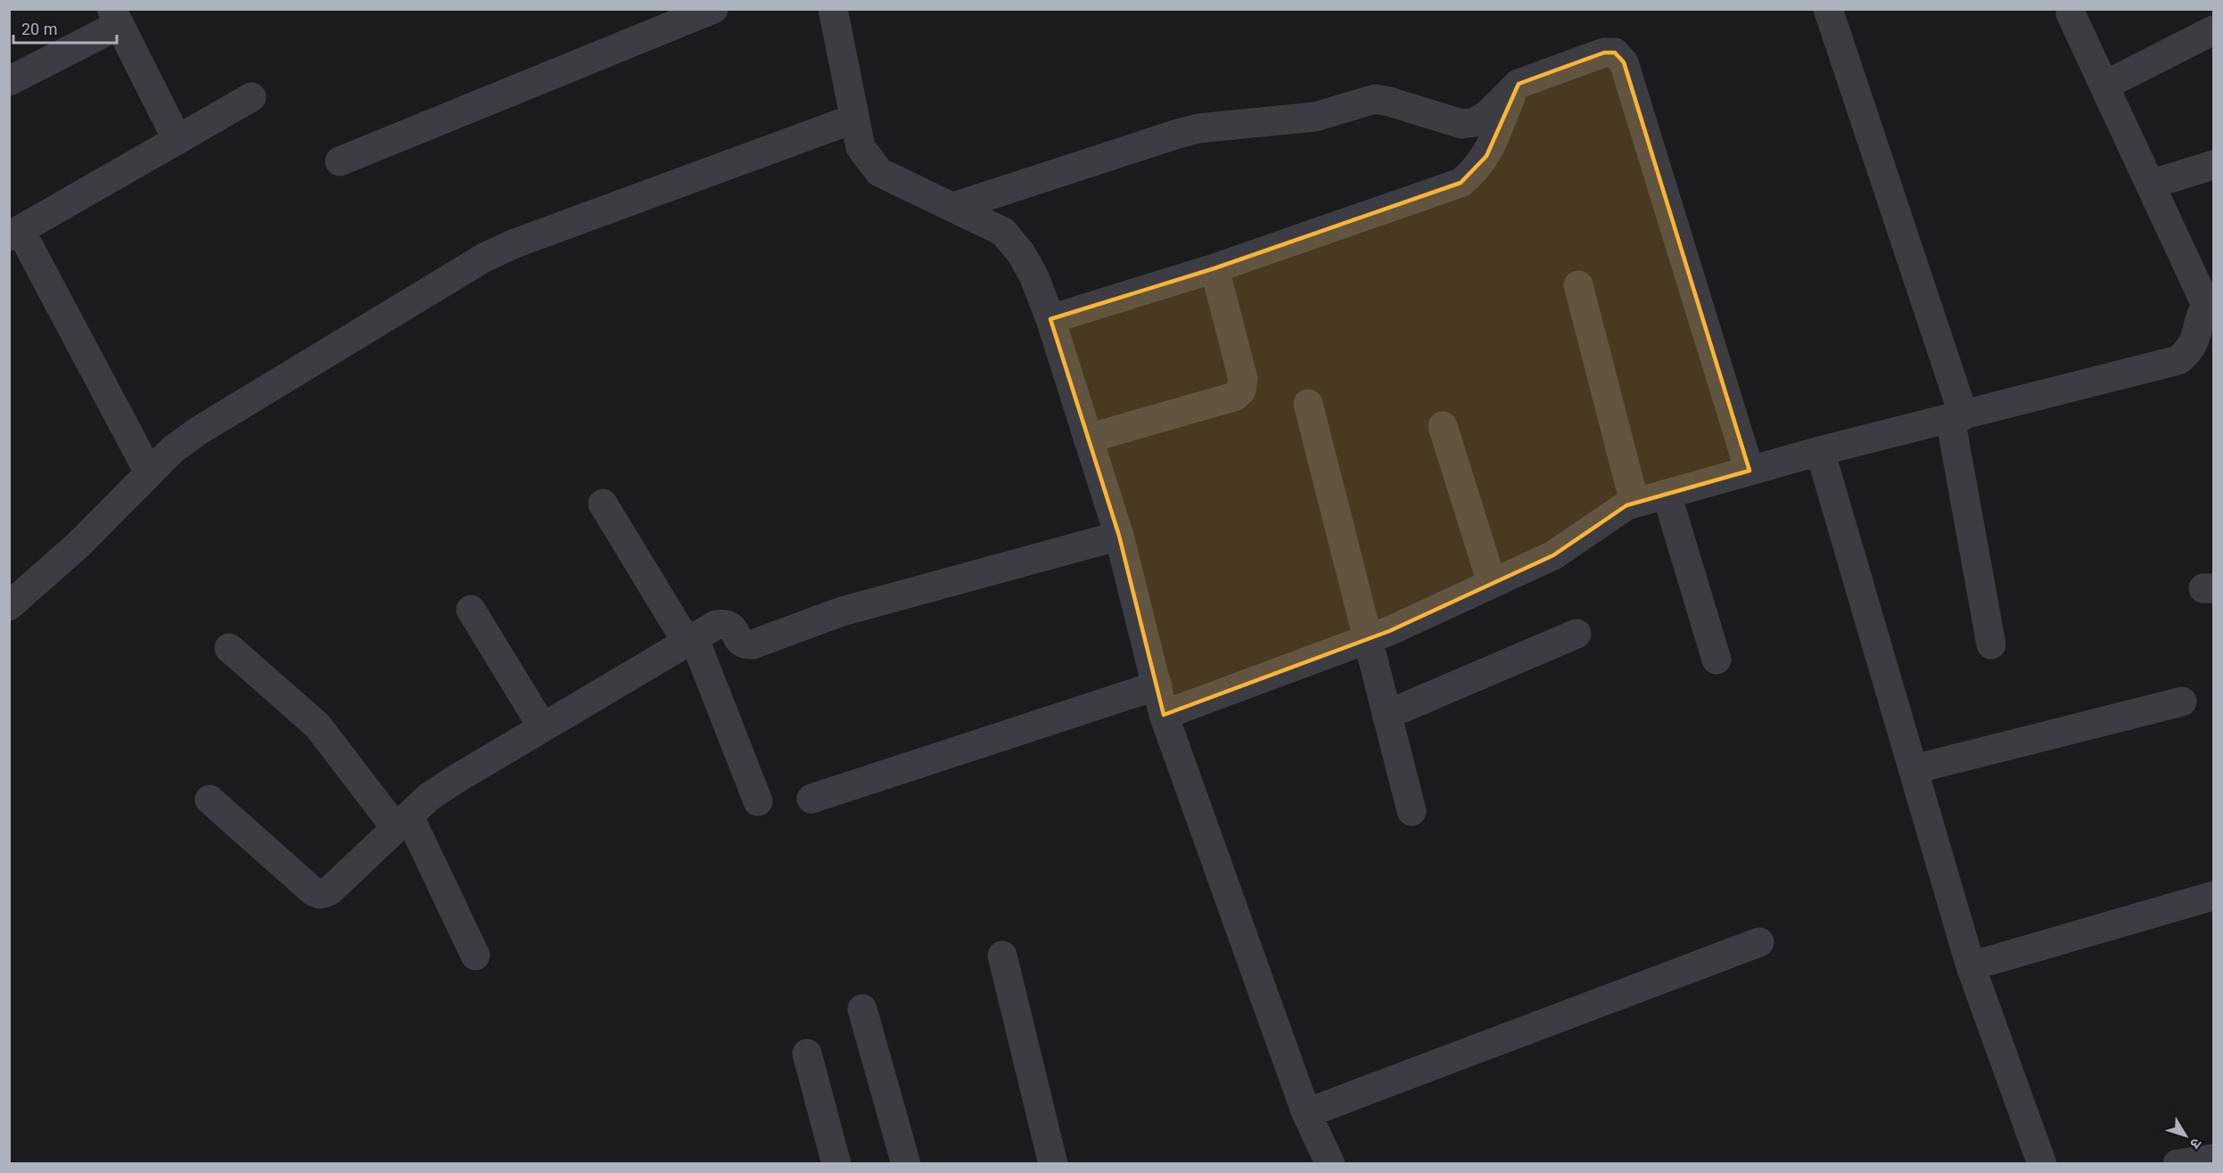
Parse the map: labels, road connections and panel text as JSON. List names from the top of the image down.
{
  "scale_bar": "20 m",
  "north": "bottom right"
}
